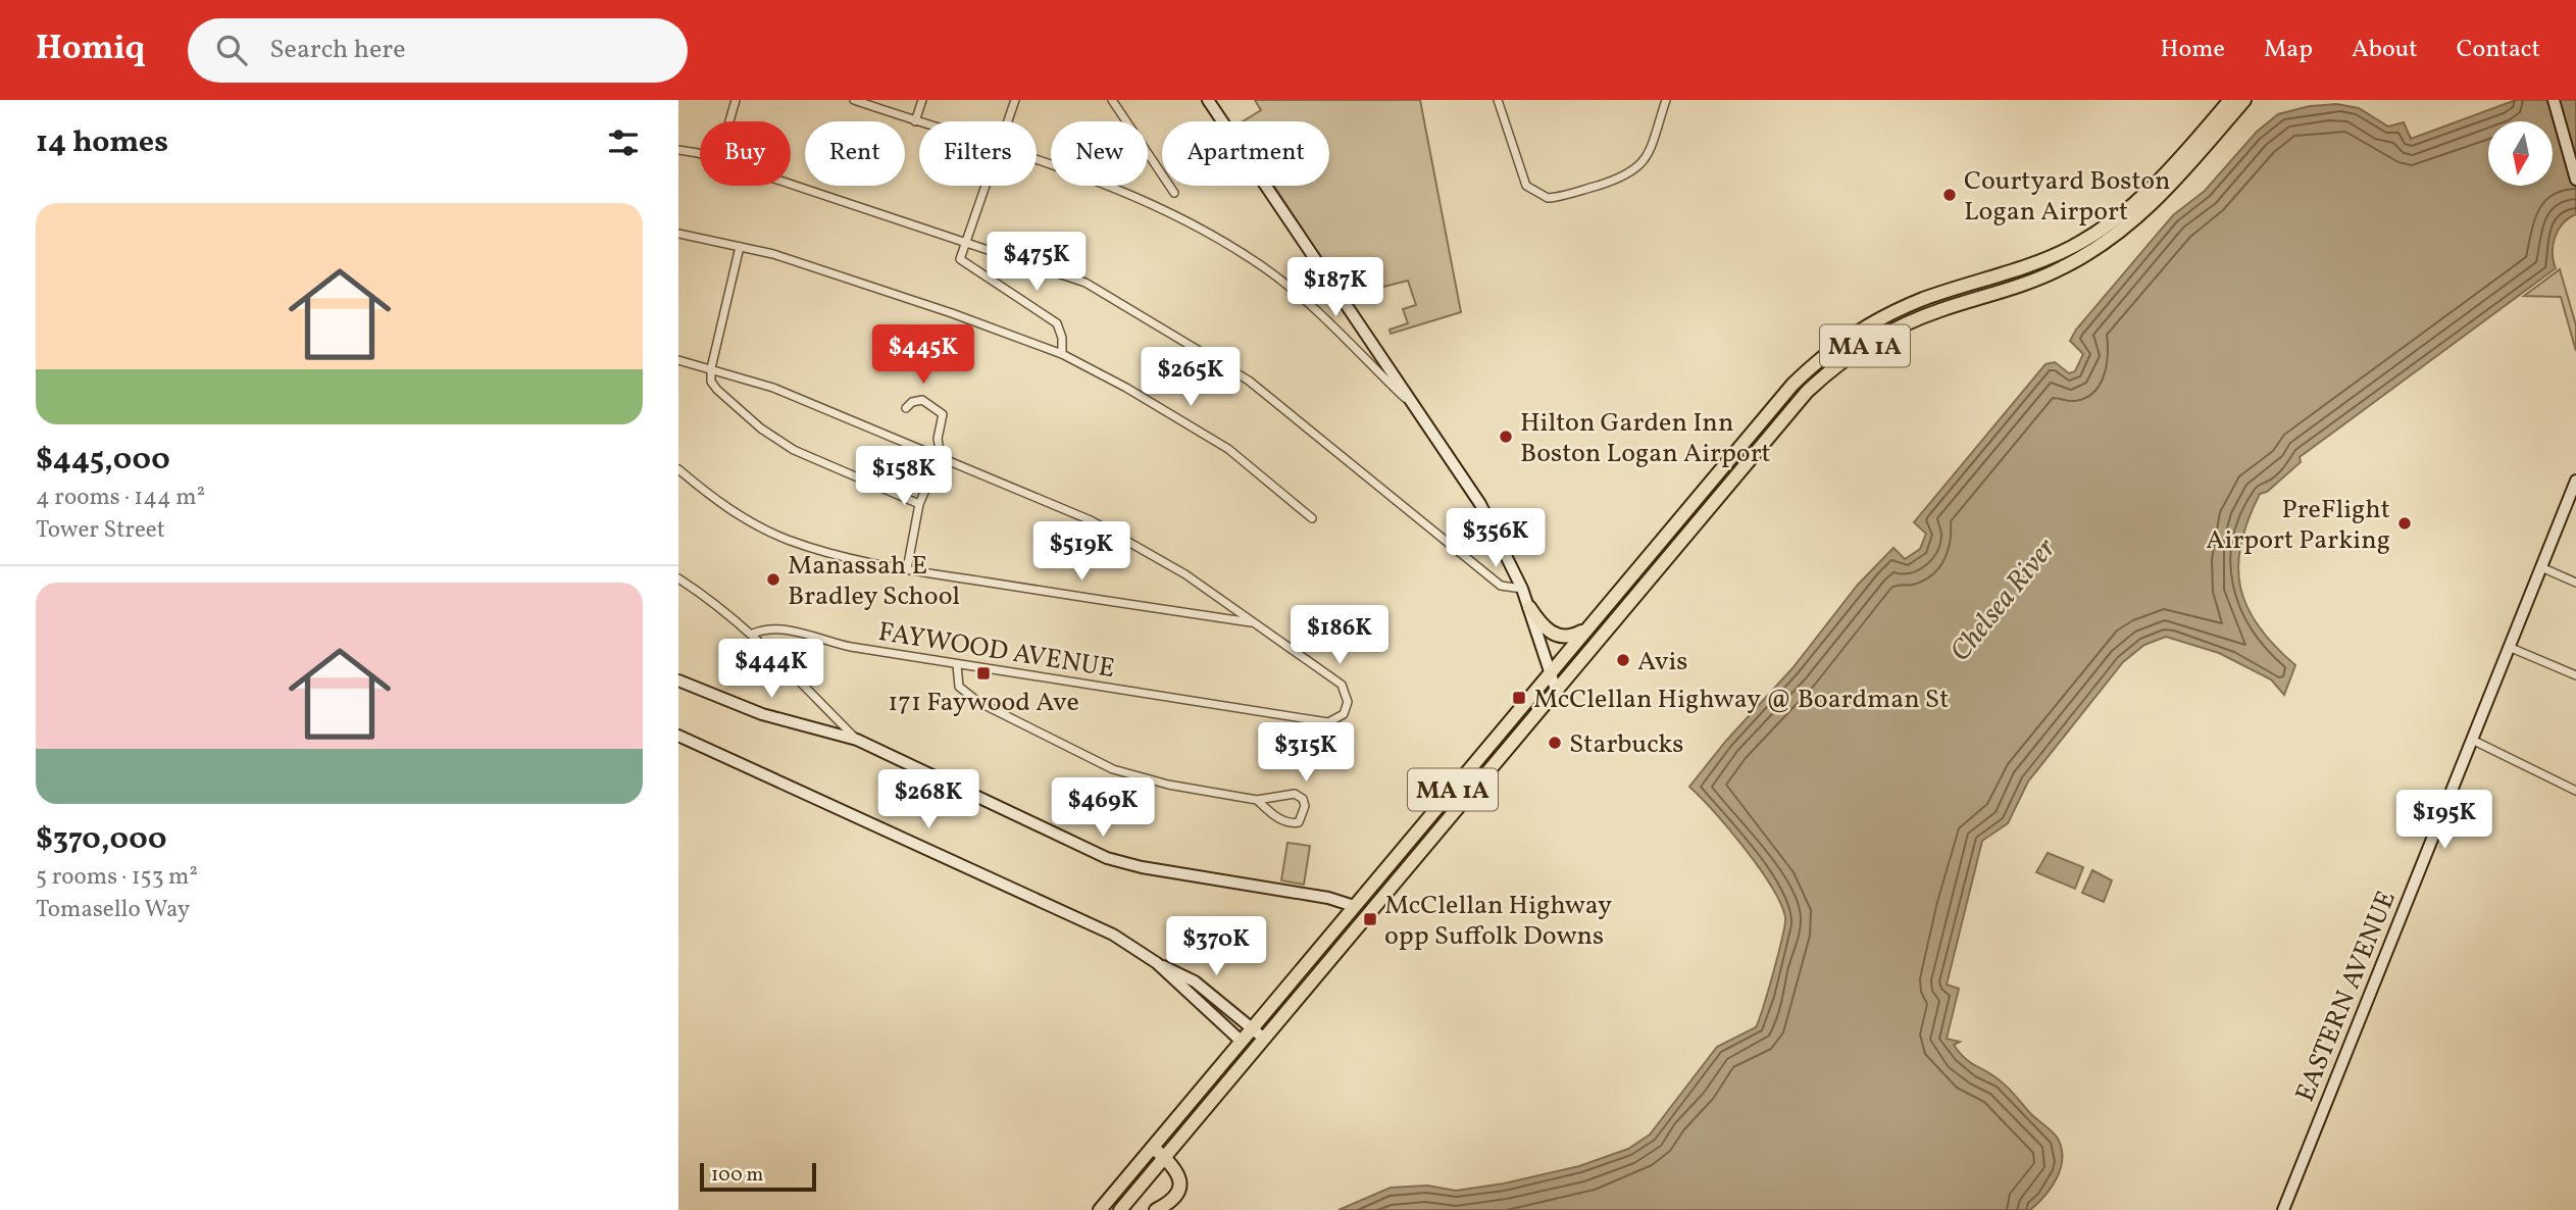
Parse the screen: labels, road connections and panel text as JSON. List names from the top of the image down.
{
  "streets": {
    "highway": ["MA 1A"],
    "main road": ["EASTERN AVENUE"],
    "street": ["FAYWOOD AVENUE"]
  },
  "water": ["Chelsea River"],
  "places": {
    "other": [
      "Courtyard Boston Logan Airport",
      "Hilton Garden Inn Boston Logan Airport",
      "PreFlight Airport Parking",
      "Manassah E Bradley School",
      "Avis",
      "Starbucks"
    ],
    "transit": ["171 Faywood Ave", "McClellan Highway @ Boardman St", "McClellan Highway opp Suffolk Downs"]
  },
  "scale_bar": "100 m",
  "north": "bottom",
  "page": {
    "header": "Homiq",
    "search": "Search here",
    "nav": [
      "Home",
      "Map",
      "About",
      "Contact"
    ],
    "heading": "14 homes",
    "chip": [
      "Buy",
      "Rent",
      "Filters",
      "New",
      "Apartment"
    ],
    "list": [
      {
        "name": "$445,000",
        "note": "4 rooms · 144 m² · Tower Street"
      },
      {
        "name": "$370,000",
        "note": "5 rooms · 153 m² · Tomasello Way"
      }
    ],
    "price": [
      "$475K",
      "$187K",
      "$445K",
      "$265K",
      "$158K",
      "$356K",
      "$519K",
      "$186K",
      "$444K",
      "$315K",
      "$268K",
      "$469K",
      "$195K",
      "$370K"
    ],
    "scale": "100 m"
  }
}
